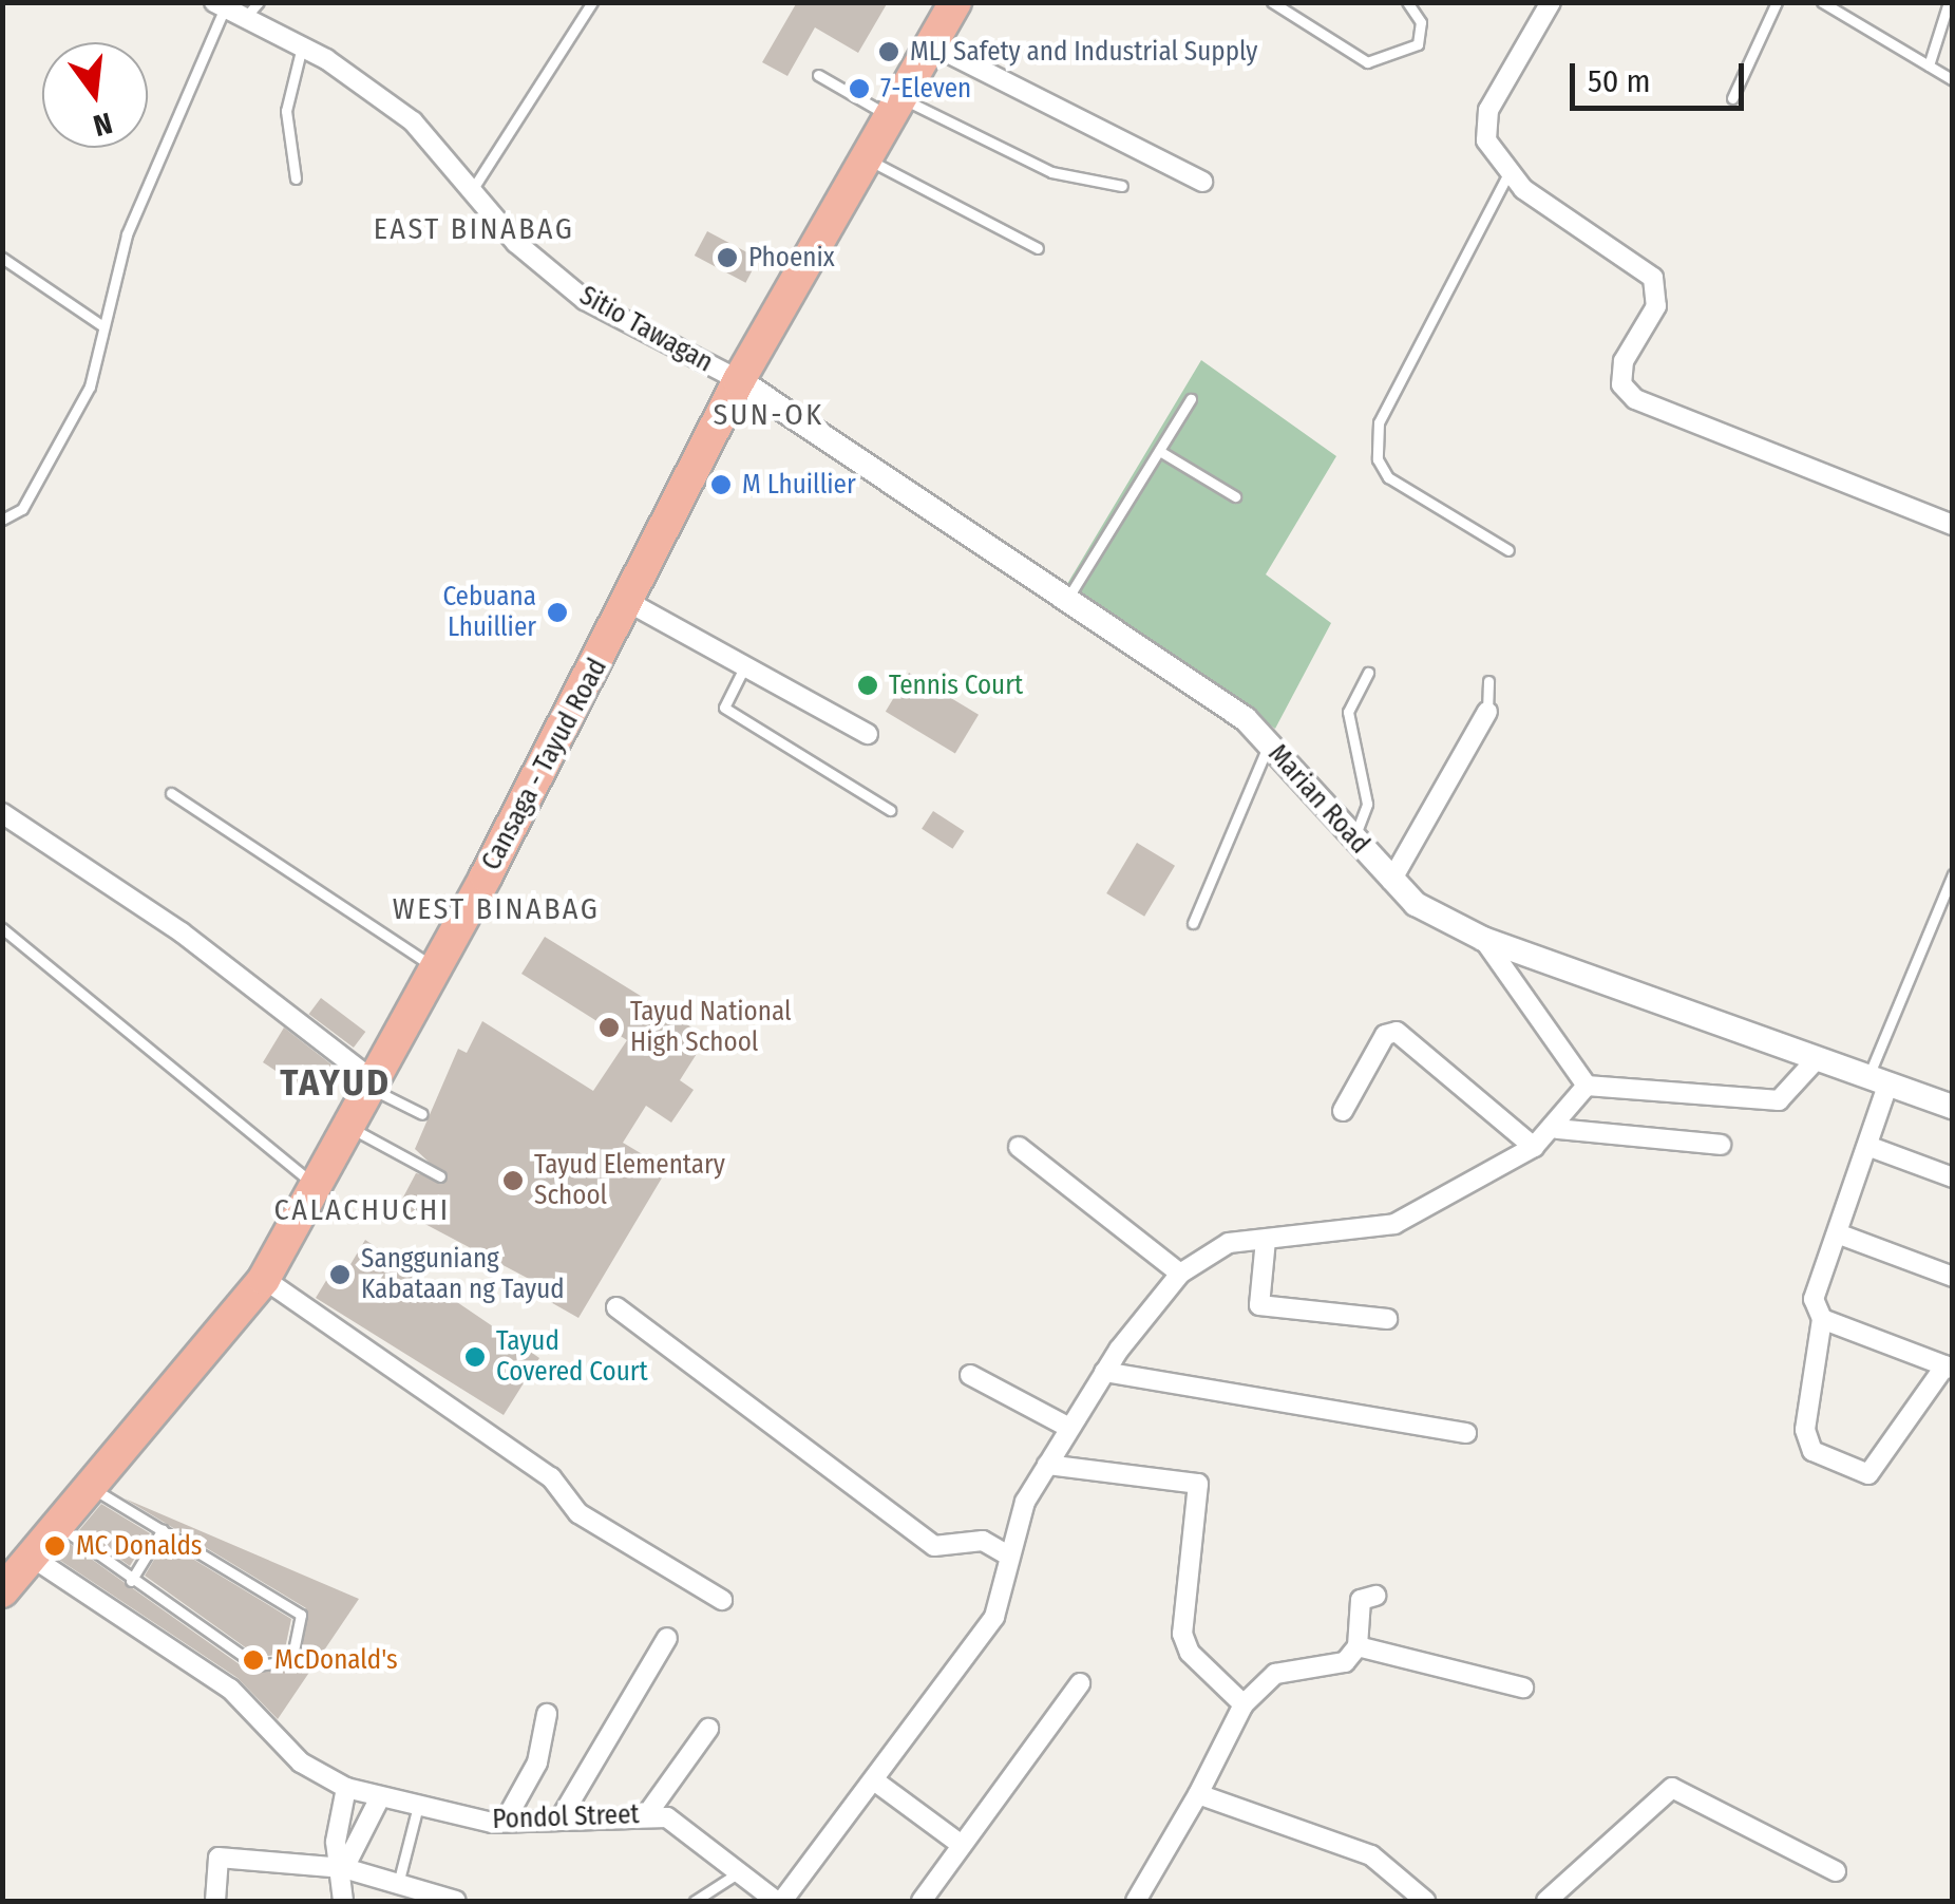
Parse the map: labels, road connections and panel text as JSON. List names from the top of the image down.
{
  "streets": {
    "highway": ["Cansaga - Tayud Road"],
    "street": ["Sitio Tawagan", "Marian Road", "Pondol Street"]
  },
  "crossings": [
    ["Sitio Tawagan", "Cansaga - Tayud Road"],
    ["Sitio Tawagan", "Marian Road"],
    ["Cansaga - Tayud Road", "Marian Road"],
    ["Cansaga - Tayud Road", "Pondol Street"]
  ],
  "districts": [
    "EAST BINABAG",
    "SUN-OK",
    "WEST BINABAG",
    "TAYUD",
    "CALACHUCHI"
  ],
  "places": [
    "MLJ Safety and Industrial Supply",
    "7-Eleven",
    "Phoenix",
    "M Lhuillier",
    "Cebuana Lhuillier",
    "Tennis Court",
    "Tayud National High School",
    "Tayud Elementary School",
    "Sangguniang Kabataan ng Tayud",
    "Tayud Covered Court",
    "MC Donalds",
    "McDonald's"
  ],
  "scale_bar": "50 m",
  "north": "bottom"
}
